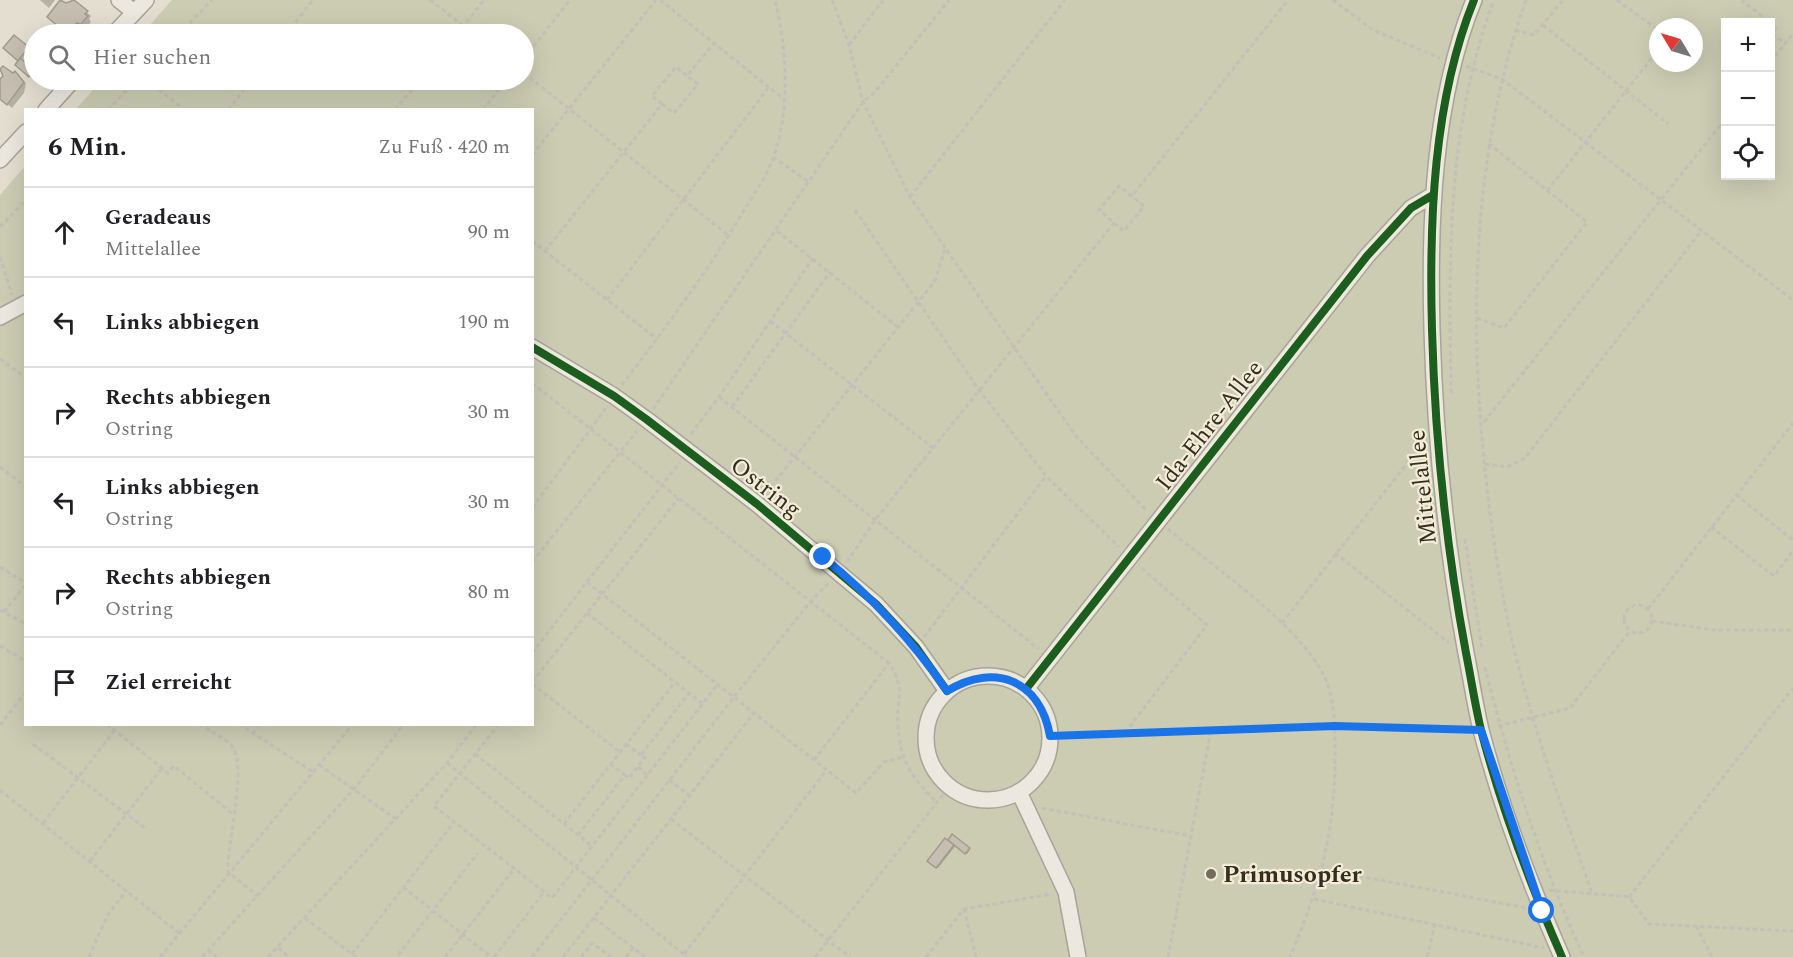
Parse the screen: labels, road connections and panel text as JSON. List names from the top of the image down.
{
  "streets": {
    "street": ["Ida-Ehre-Allee", "Ostring", "Mittelallee"]
  },
  "crossings": [
    ["Ida-Ehre-Allee", "Ostring"],
    ["Ida-Ehre-Allee", "Mittelallee"]
  ],
  "places": ["Primusopfer"],
  "north": "top left",
  "page": {
    "map_buttons": ["+", "−"],
    "search": "Hier suchen",
    "heading": ["6 Min.", "Zu Fuß · 420 m"],
    "list": [
      ["Geradeaus", "Mittelallee", "90 m"],
      ["Links abbiegen", "190 m"],
      ["Rechts abbiegen", "Ostring", "30 m"],
      ["Links abbiegen", "Ostring", "30 m"],
      ["Rechts abbiegen", "Ostring", "80 m"],
      "Ziel erreicht"
    ]
  }
}
